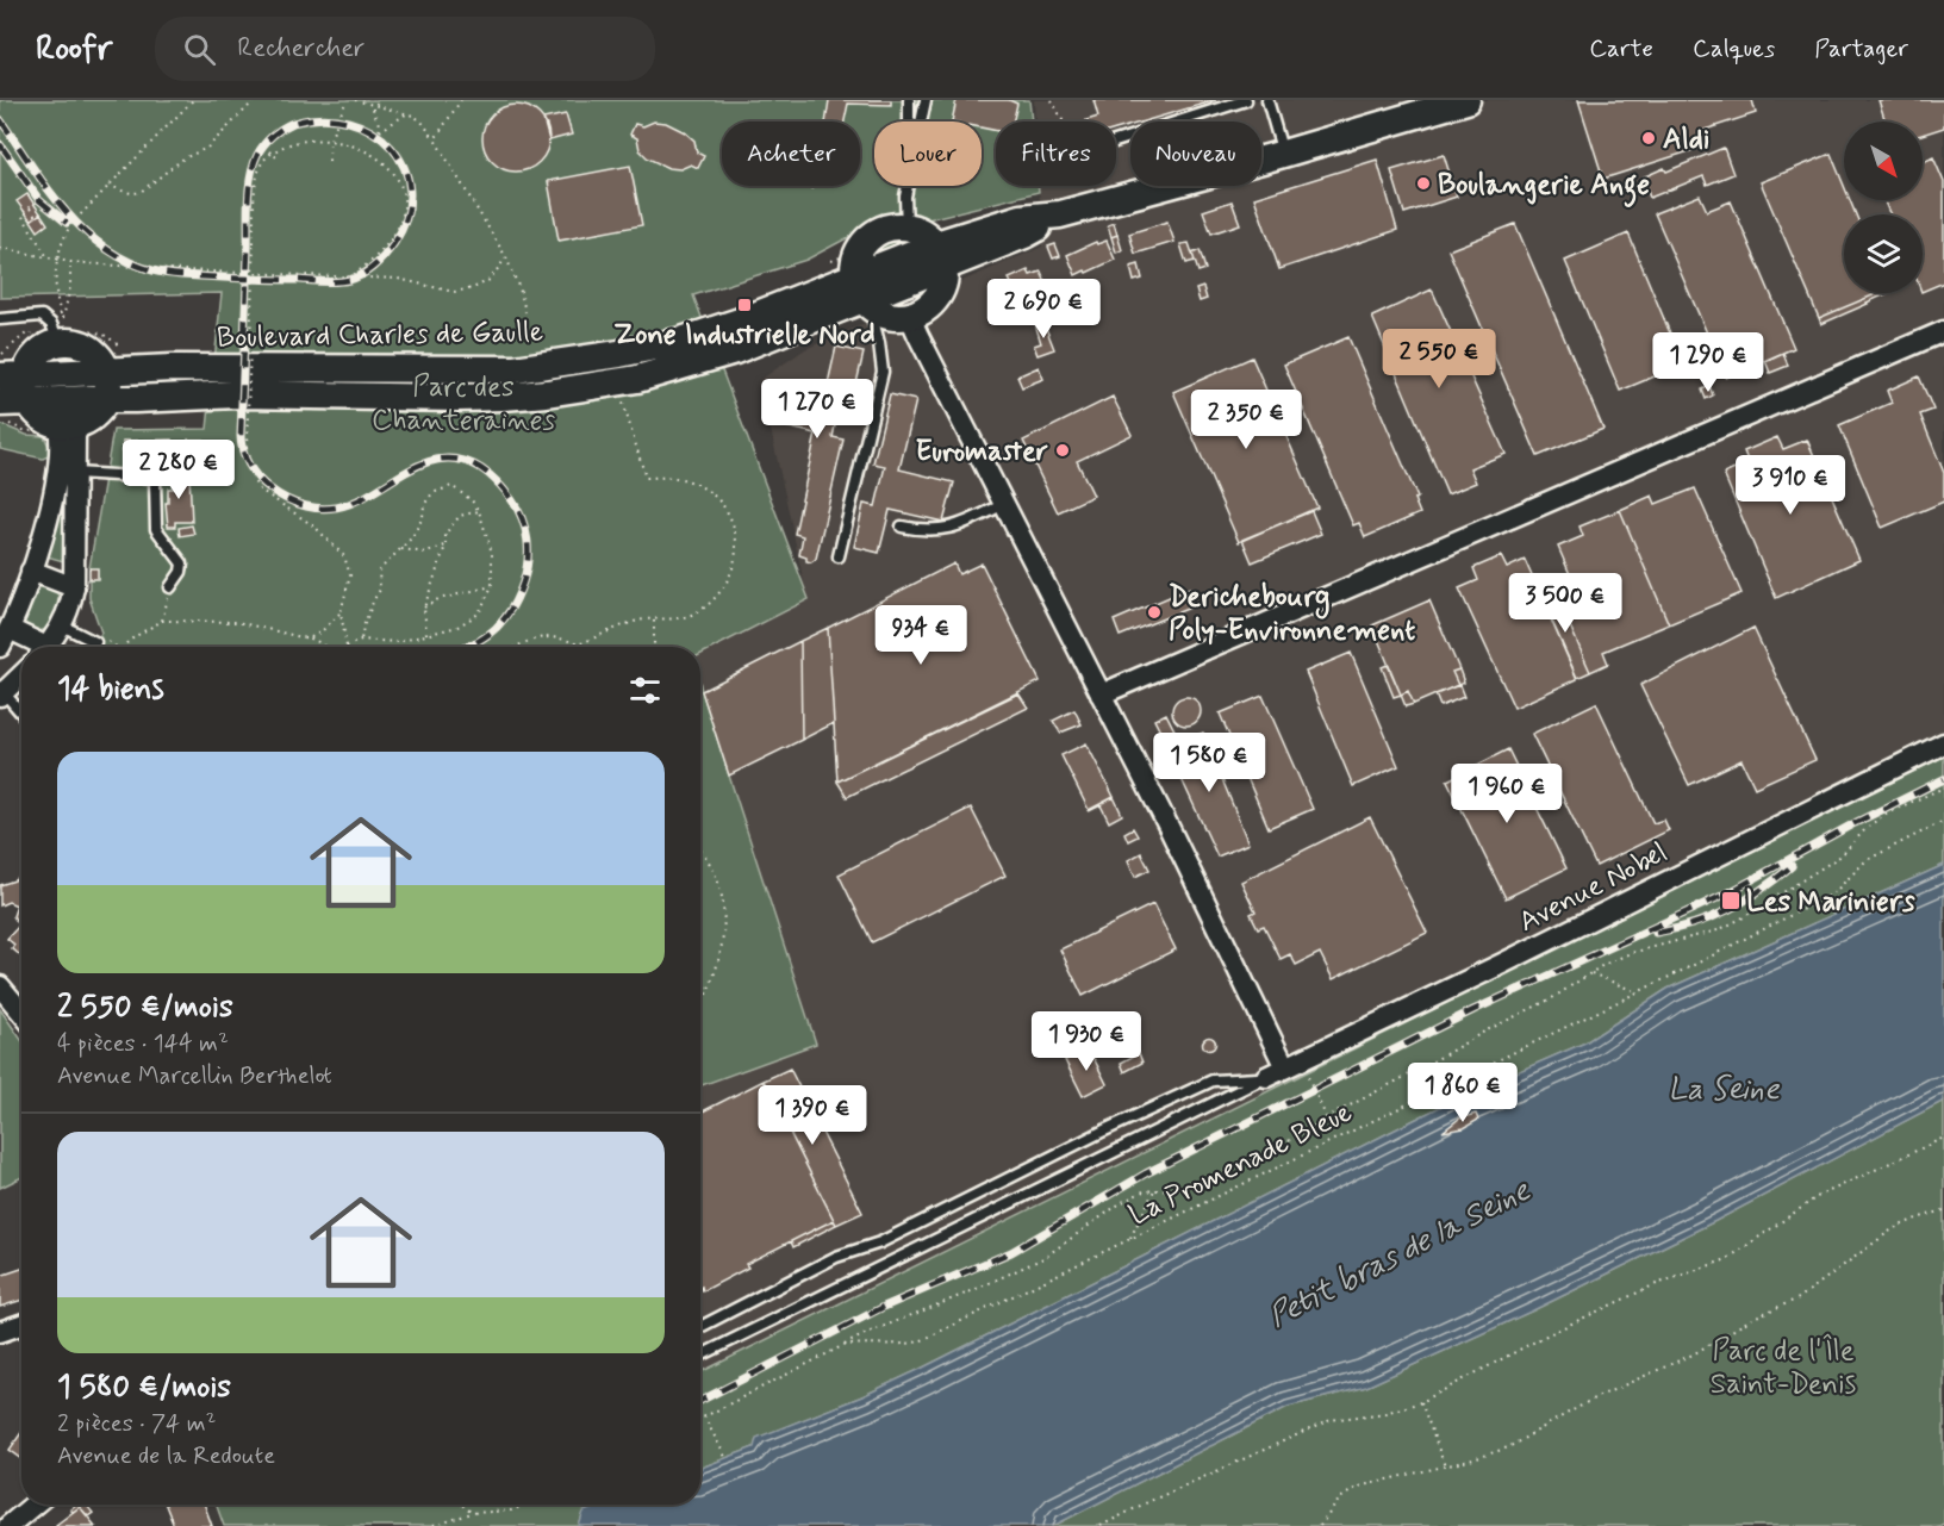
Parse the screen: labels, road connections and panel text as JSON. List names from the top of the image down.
{
  "streets": {
    "main road": ["Boulevard Charles de Gaulle"],
    "street": ["Avenue Nobel"],
    "path": ["La Promenade Bleue"]
  },
  "water": ["La Seine", "Petit bras de la Seine"],
  "parks": ["Parc des Chanteraines", "Parc de l'Île Saint-Denis"],
  "places": {
    "other": [
      "Aldi",
      "Boulangerie Ange",
      "Euromaster",
      "Derichebourg Poly-Environnement"
    ],
    "transit": ["Zone Industrielle Nord", "Les Mariniers"]
  },
  "north": "bottom right",
  "page": {
    "header": "Roofr",
    "search": "Rechercher",
    "nav": ["Carte", "Calques", "Partager"],
    "chip": [
      "Acheter",
      "Louer",
      "Filtres",
      "Nouveau"
    ],
    "price": [
      "2 690 €",
      "2 550 €",
      "1 290 €",
      "1 270 €",
      "2 350 €",
      "2 280 €",
      "3 910 €",
      "3 500 €",
      "934 €",
      "1 580 €",
      "1 960 €",
      "1 930 €",
      "1 860 €",
      "1 390 €"
    ],
    "heading": "14 biens",
    "list": [
      {
        "name": "2 550 €/mois",
        "note": "4 pièces · 144 m² · Avenue Marcellin Berthelot"
      },
      {
        "name": "1 580 €/mois",
        "note": "2 pièces · 74 m² · Avenue de la Redoute"
      }
    ]
  }
}
